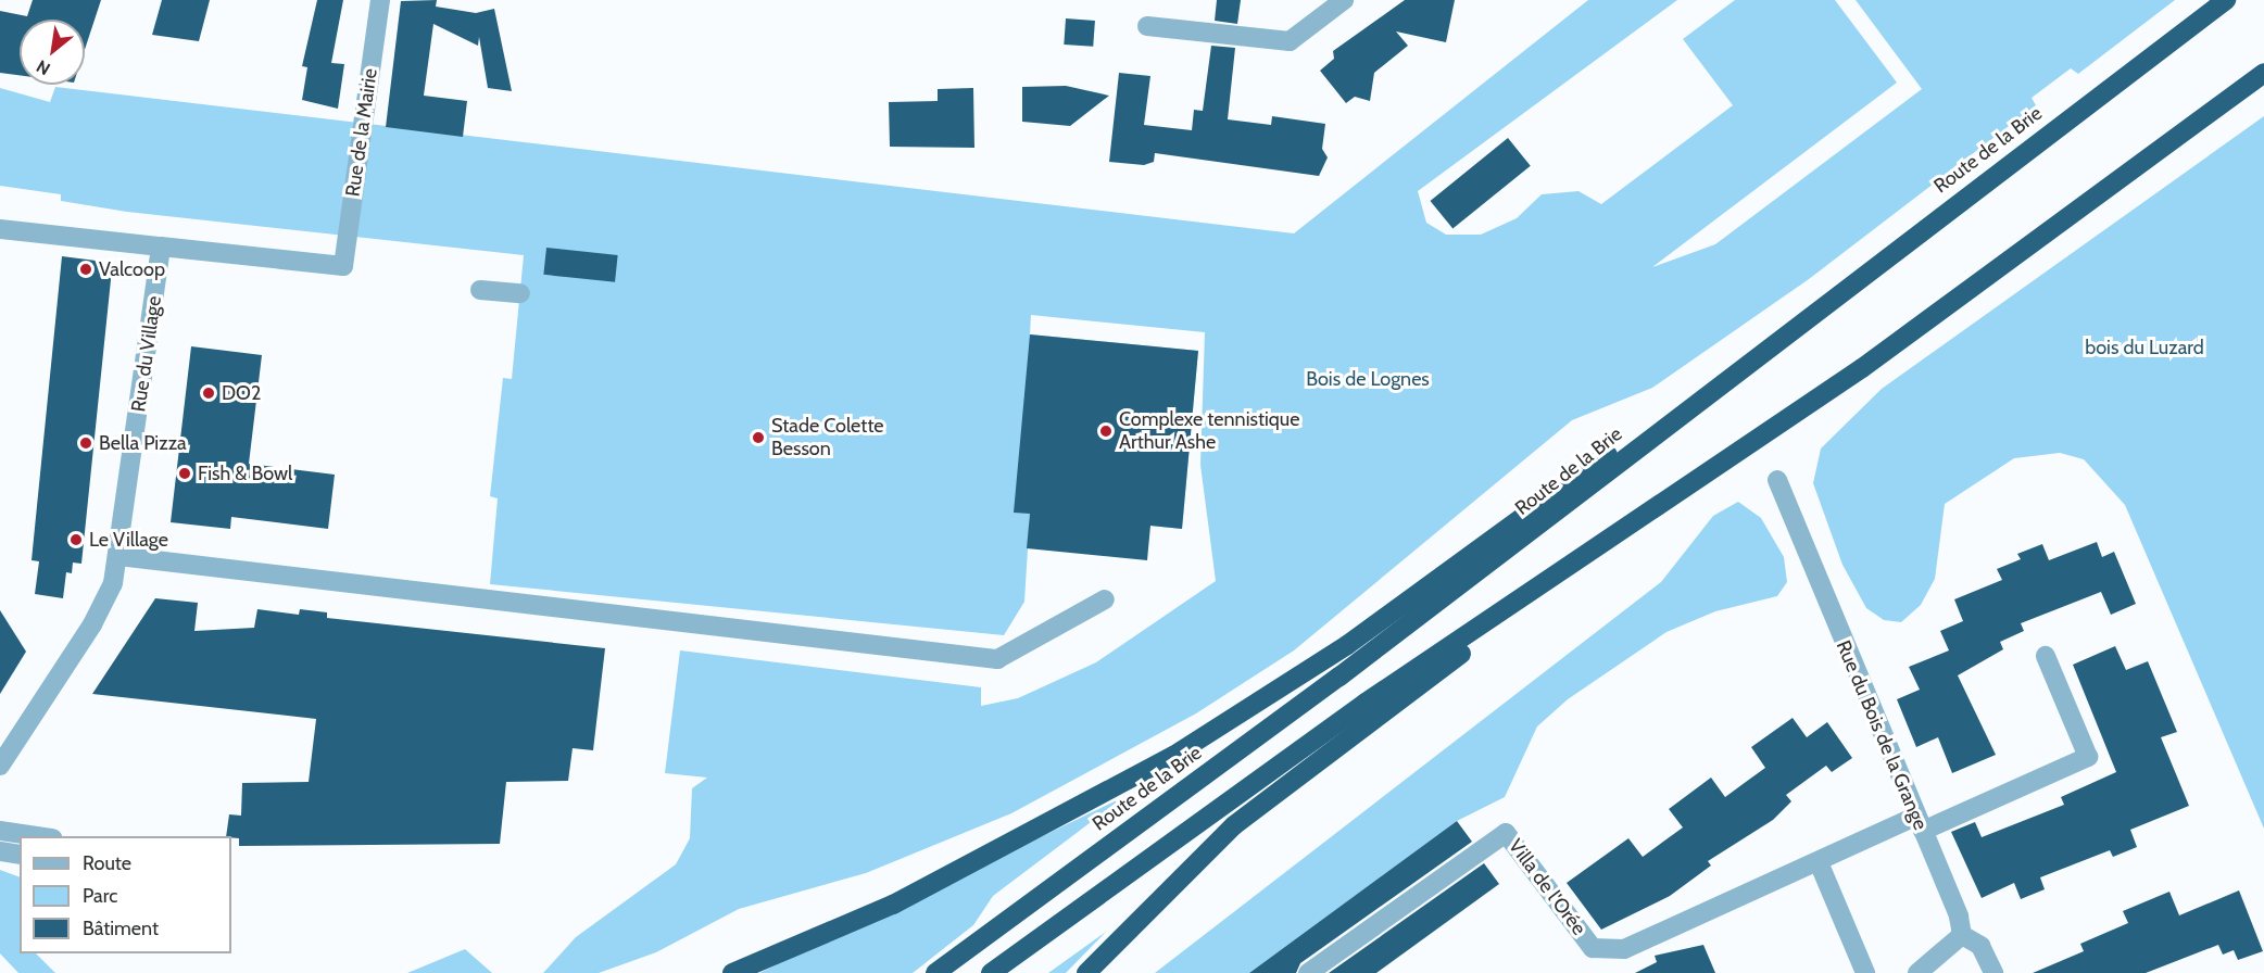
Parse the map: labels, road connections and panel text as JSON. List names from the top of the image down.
{
  "streets": {
    "highway": ["Route de la Brie"],
    "street": [
      "Rue de la Mairie",
      "Rue du Village",
      "Rue du Bois de la Grange",
      "Villa de l'Orée"
    ]
  },
  "crossings": [
    ["Rue de la Mairie", "Rue du Village"],
    ["Rue du Bois de la Grange", "Villa de l'Orée"]
  ],
  "parks": ["bois du Luzard", "Bois de Lognes"],
  "places": [
    "Valcoop",
    "DO2",
    "Complexe tennistique Arthur Ashe",
    "Stade Colette Besson",
    "Bella Pizza",
    "Fish & Bowl",
    "Le Village"
  ],
  "legend": ["Route", "Parc", "Bâtiment"],
  "north": "bottom left"
}
